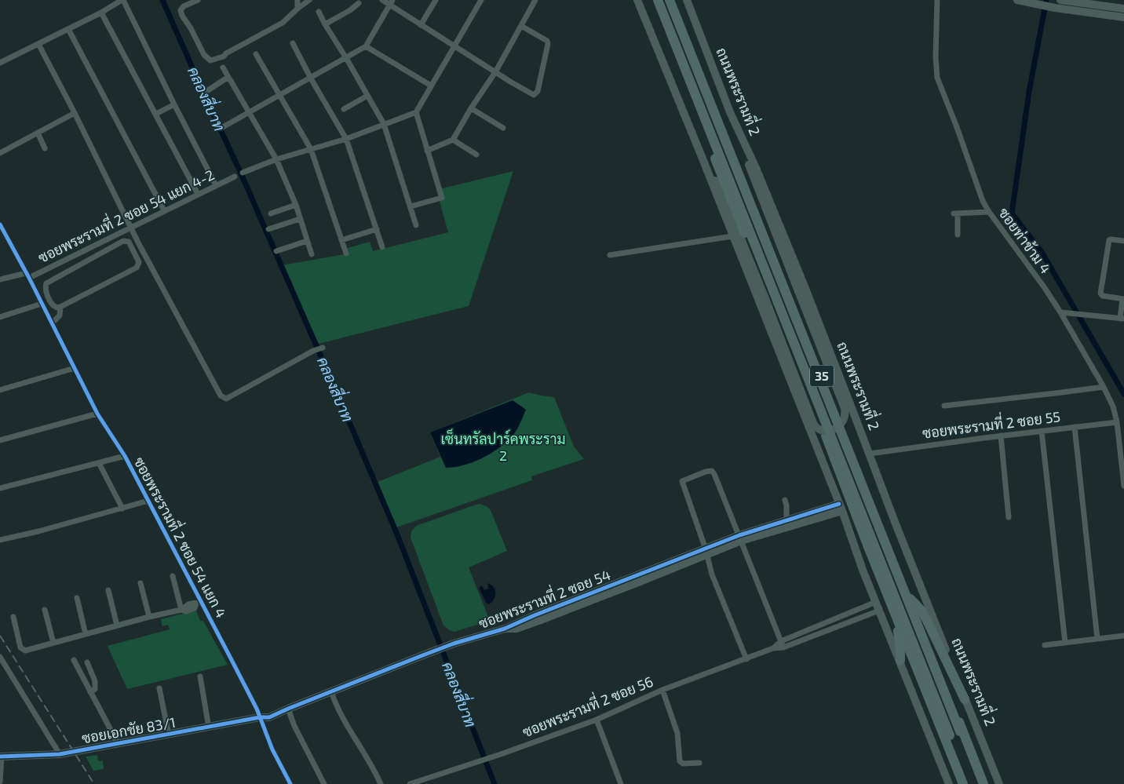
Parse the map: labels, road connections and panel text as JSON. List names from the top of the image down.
{
  "streets": {
    "highway": ["ถนนพระรามที่ 2", "35"],
    "main road": ["ซอยพระรามที่ 2 ซอย 54", "ซอยเอกชัย 83/1"],
    "street": [
      "ซอยพระรามที่ 2 ซอย 54 แยก 4-2",
      "ซอยท่าข้าม 4",
      "ซอยพระรามที่ 2 ซอย 55",
      "ซอยพระรามที่ 2 ซอย 54 แยก 4",
      "ซอยพระรามที่ 2 ซอย 56"
    ]
  },
  "crossings": [
    ["ถนนพระรามที่ 2", "ซอยพระรามที่ 2 ซอย 55"],
    ["ซอยพระรามที่ 2 ซอย 54 แยก 4-2", "ซอยพระรามที่ 2 ซอย 54 แยก 4"],
    ["ซอยท่าข้าม 4", "ซอยพระรามที่ 2 ซอย 55"],
    ["35", "ซอยพระรามที่ 2 ซอย 54"],
    ["35", "ซอยพระรามที่ 2 ซอย 56"],
    ["ซอยพระรามที่ 2 ซอย 54 แยก 4", "ซอยพระรามที่ 2 ซอย 54"],
    ["ซอยพระรามที่ 2 ซอย 54 แยก 4", "ซอยเอกชัย 83/1"],
    ["ซอยพระรามที่ 2 ซอย 54", "ซอยเอกชัย 83/1"]
  ],
  "water": ["คลองสี่บาท"],
  "parks": ["เซ็นทรัลปาร์คพระราม 2"]
}
